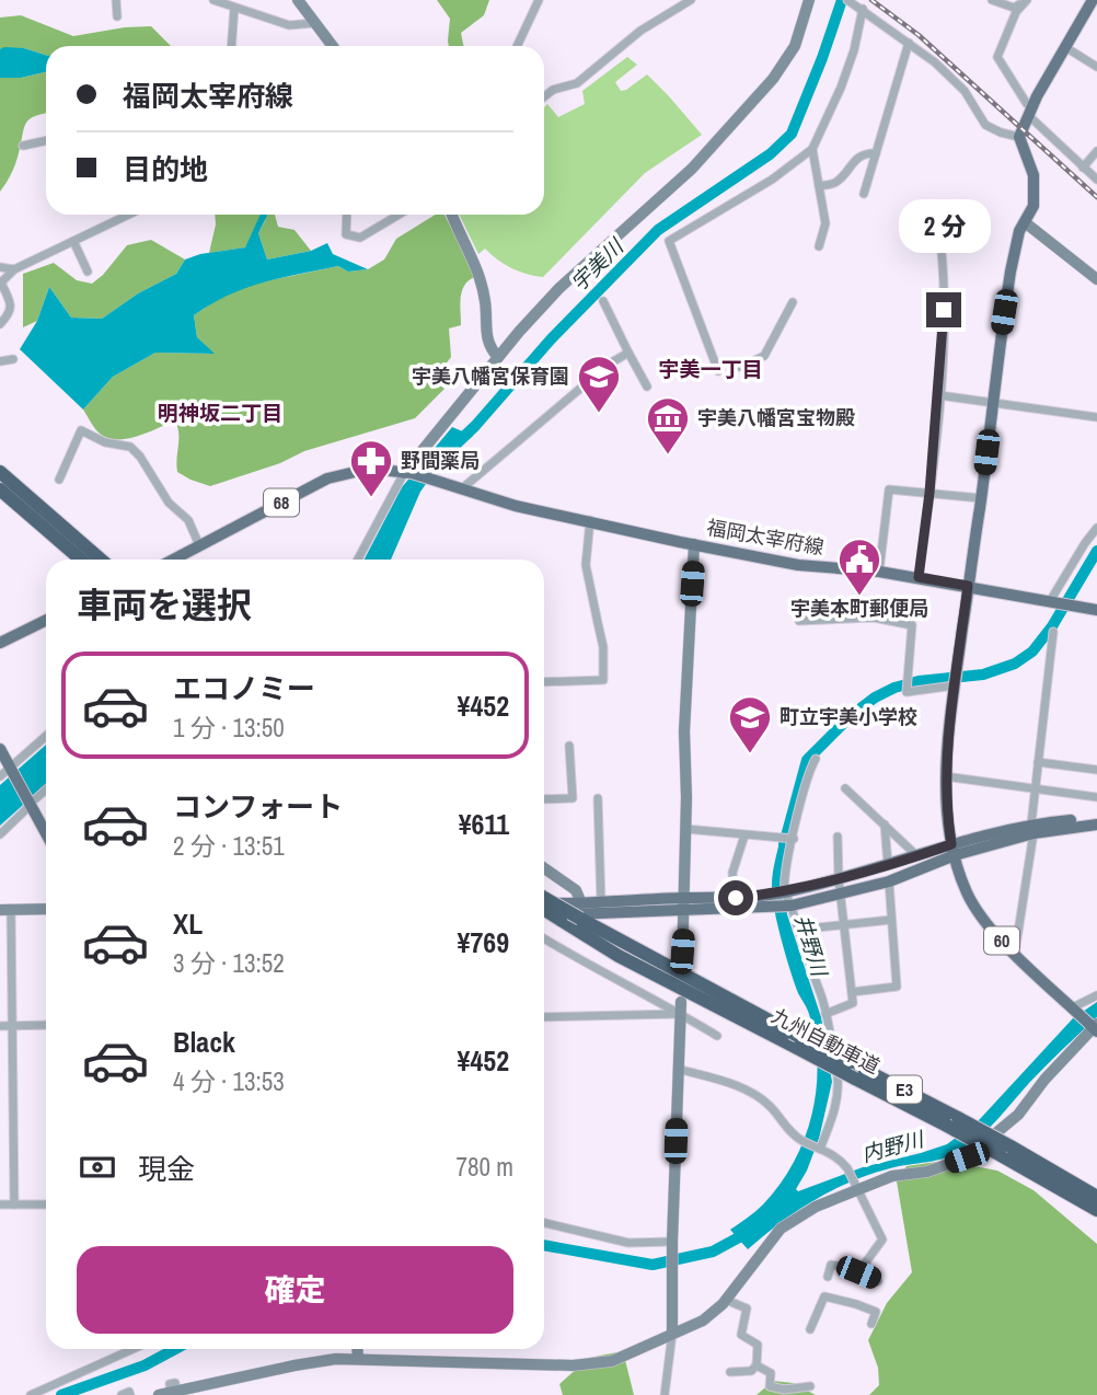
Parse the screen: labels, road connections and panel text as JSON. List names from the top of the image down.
{
  "streets": {
    "highway": ["九州自動車道", "E3"],
    "main road": ["68", "福岡太宰府線", "60"]
  },
  "crossings": [
    ["68", "福岡太宰府線"],
    ["福岡太宰府線", "60"]
  ],
  "districts": ["宇美一丁目", "明神坂二丁目"],
  "water": ["宇美川", "井野川", "内野川"],
  "places": {
    "school or university": ["宇美八幡宮保育園", "町立宇美小学校"],
    "museum": ["宇美八幡宮宝物殿"],
    "pharmacy": ["野間薬局"],
    "public building": ["宇美本町郵便局"]
  },
  "page": {
    "banner": ["福岡太宰府線", "目的地"],
    "bubble": "2 分",
    "heading": "車両を選択",
    "list": [
      {
        "name": "エコノミー",
        "note": "1 分 · 13:50",
        "value": "¥452"
      },
      {
        "name": "コンフォート",
        "note": "2 分 · 13:51",
        "value": "¥611"
      },
      {
        "name": "XL",
        "note": "3 分 · 13:52",
        "value": "¥769"
      },
      {
        "name": "Black",
        "note": "4 分 · 13:53",
        "value": "¥452"
      }
    ],
    "pay": ["現金", "780 m"],
    "buttons": "確定"
  }
}
